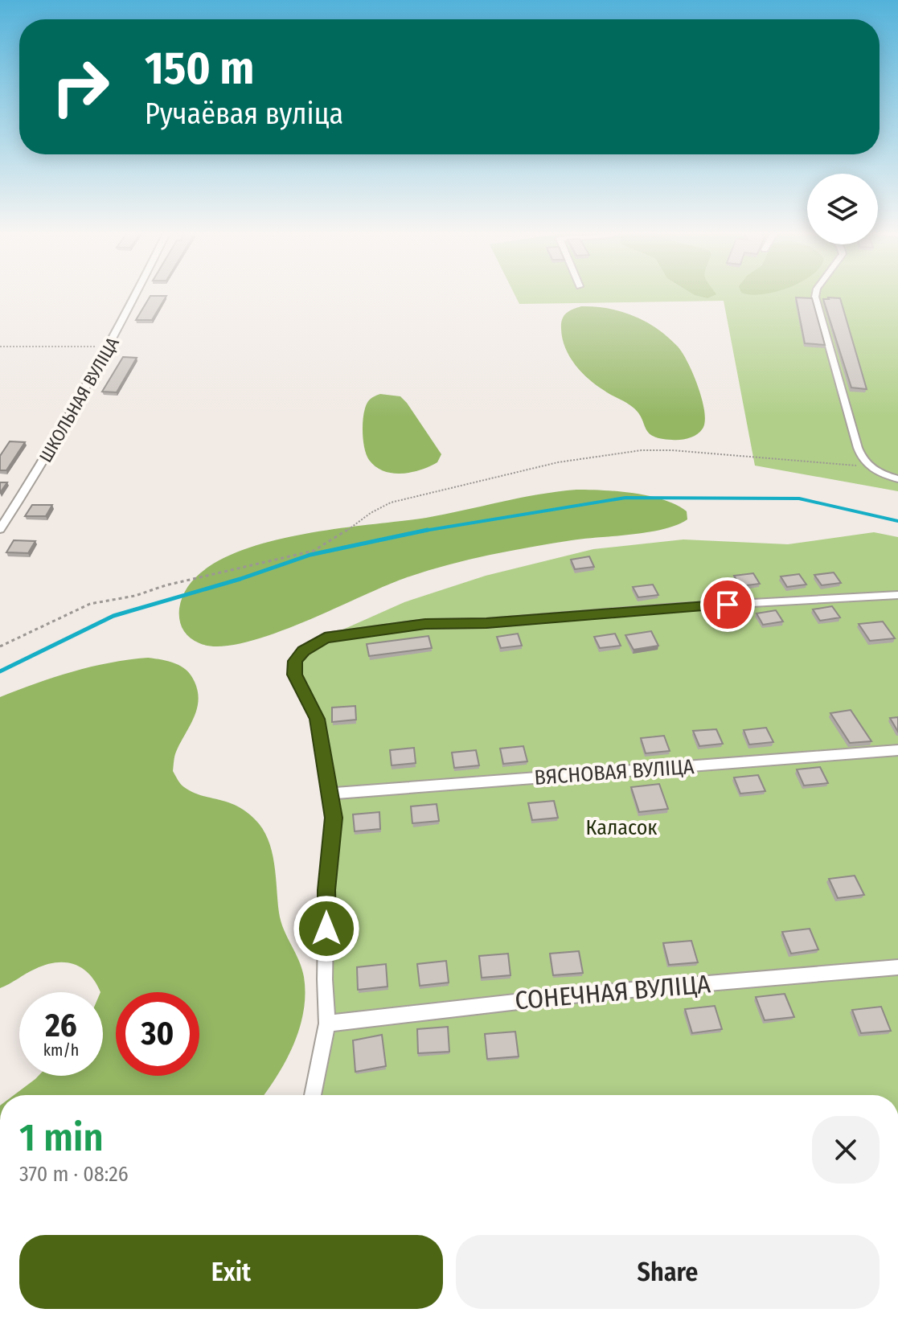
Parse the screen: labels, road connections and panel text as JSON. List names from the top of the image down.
{
  "streets": {
    "street": ["ШКОЛЬНАЯ ВУЛІЦА", "ВЯСНОВАЯ ВУЛІЦА", "СОНЕЧНАЯ ВУЛІЦА"]
  },
  "parks": ["Каласок"],
  "page": {
    "turn": ["150 m", "Ручаёвая вуліца"],
    "speed": "26 km/h",
    "limit": "30",
    "heading": ["1 min", "370 m · 08:26"],
    "buttons": ["Exit", "Share"]
  }
}
